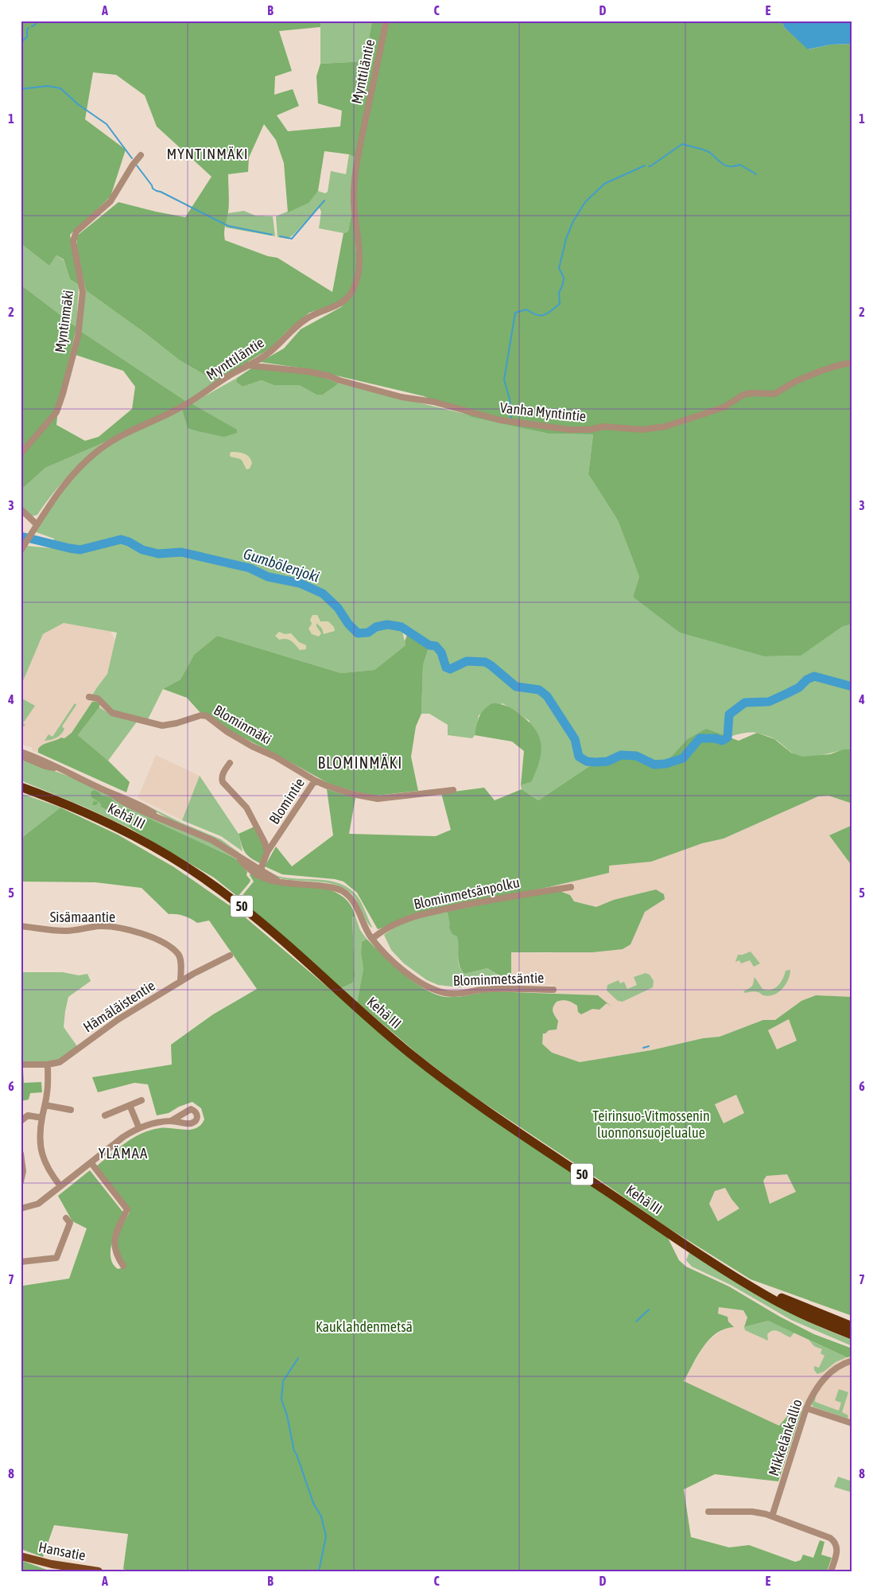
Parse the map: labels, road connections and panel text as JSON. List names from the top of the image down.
{
  "streets": {
    "highway": ["Kehä III", "50"],
    "main road": ["Hansatie"],
    "street": [
      "Mynttiläntie",
      "Myntinmäki",
      "Vanha Myntintie",
      "Blominmäki",
      "Blomintie",
      "Blominmetsänpolku",
      "Sisämaantie",
      "Blominmetsäntie",
      "Hämäläistentie",
      "Mikkelänkallio"
    ]
  },
  "crossings": [
    ["Mynttiläntie", "Vanha Myntintie"],
    ["Blominmäki", "Blomintie"],
    ["Blomintie", "Blominmetsäntie"],
    ["Blominmetsänpolku", "Blominmetsäntie"],
    ["Sisämaantie", "Hämäläistentie"]
  ],
  "districts": ["MYNTINMÄKI", "BLOMINMÄKI", "YLÄMAA"],
  "water": ["Gumbölenjoki"],
  "parks": ["Teirinsuo-Vitmossenin luonnonsuojelualue", "Kauklahdenmetsä"],
  "grid": {
    "columns": [
      "A",
      "B",
      "C",
      "D",
      "E"
    ],
    "rows": [
      "1",
      "2",
      "3",
      "4",
      "5",
      "6",
      "7",
      "8"
    ]
  }
}
